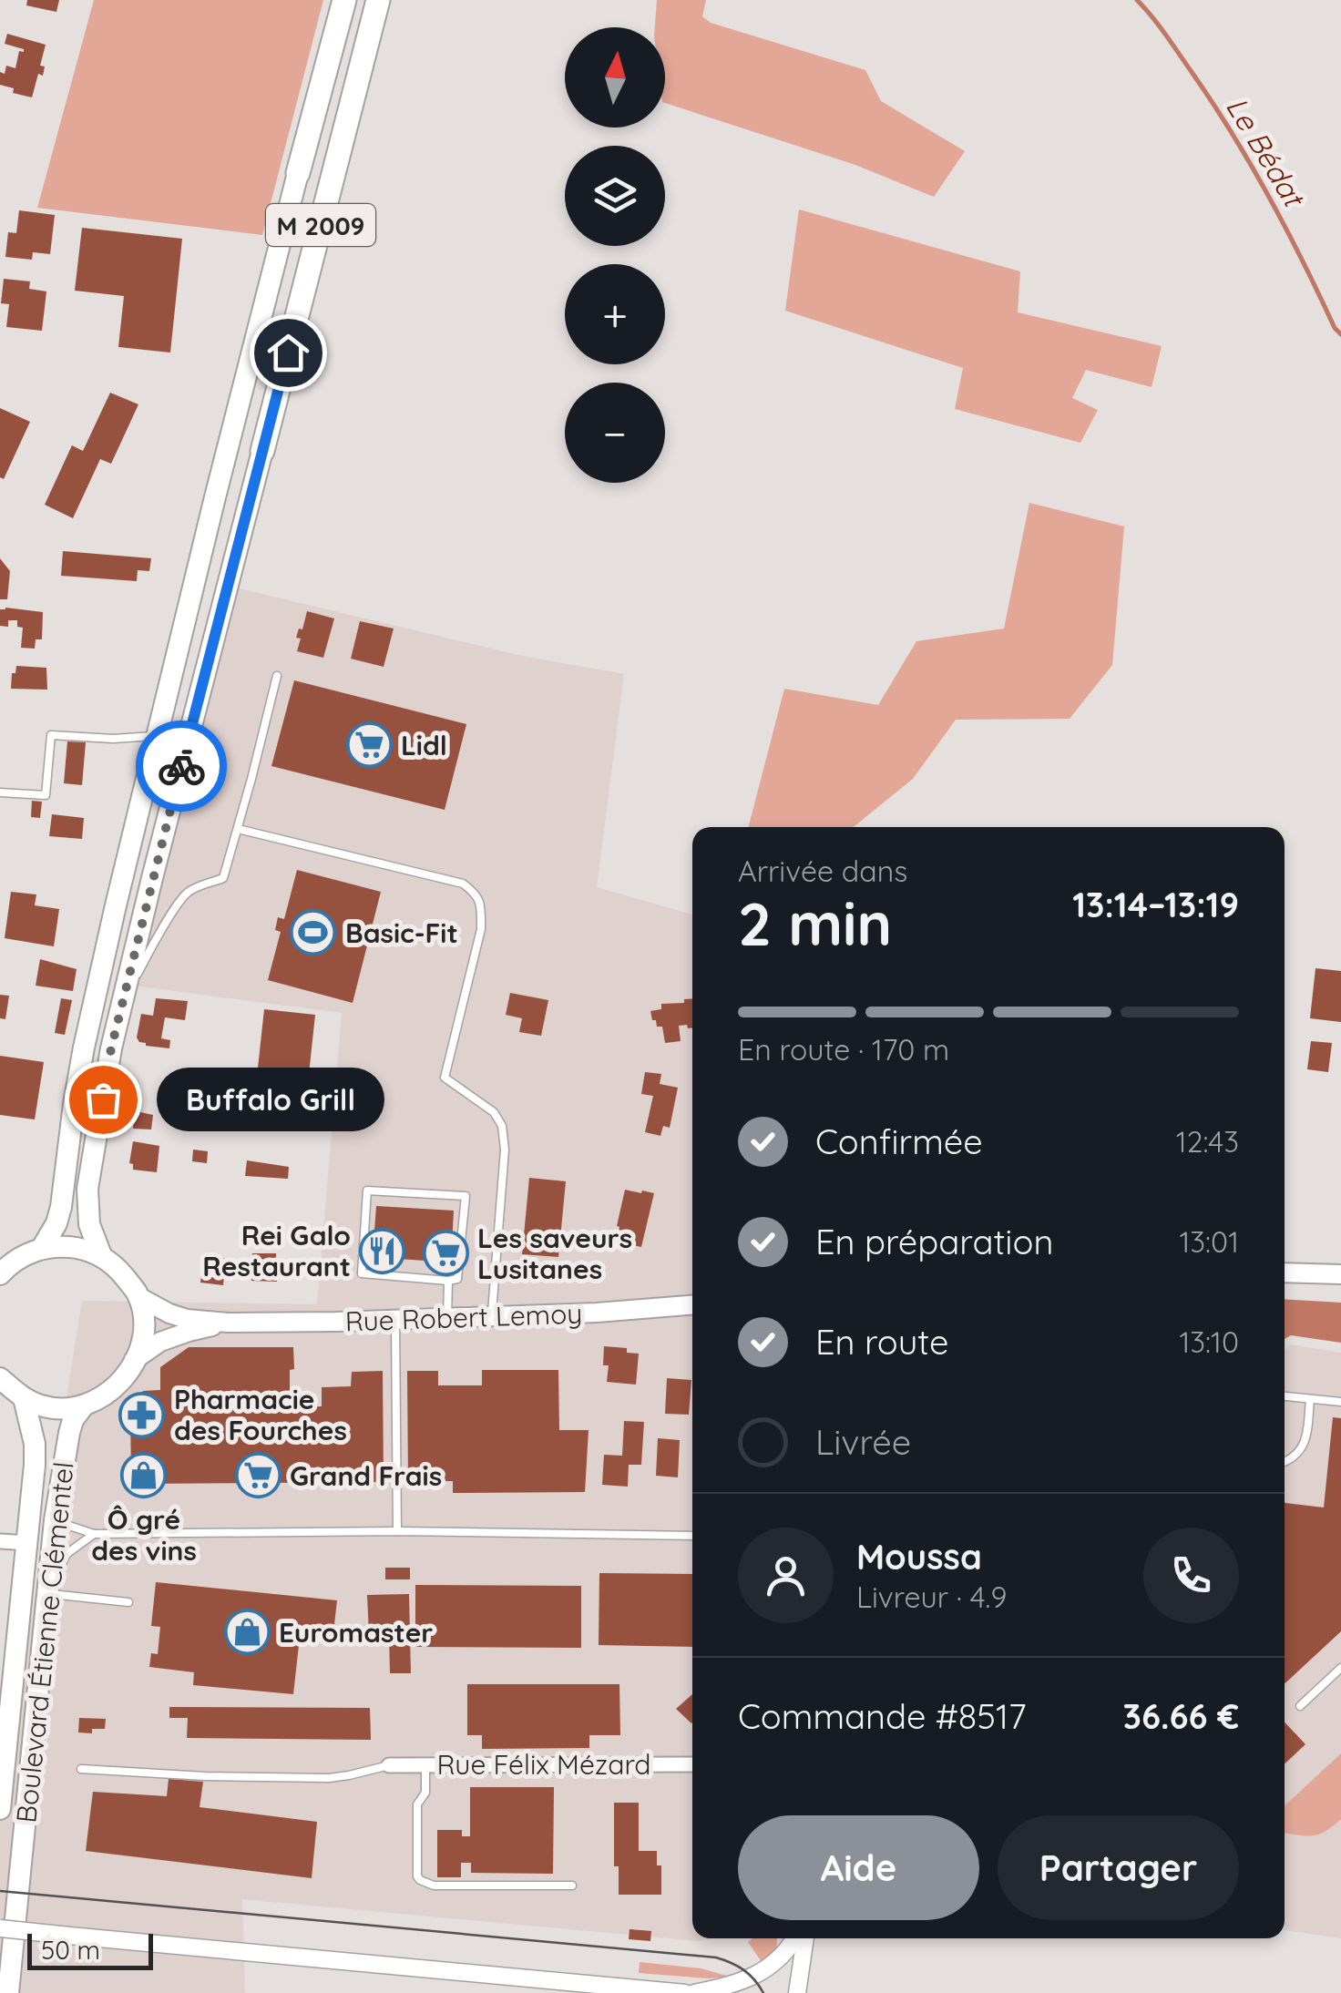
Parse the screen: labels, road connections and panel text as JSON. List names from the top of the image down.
{
  "streets": {
    "highway": ["M 2009"],
    "main road": ["Rue Robert Lemoy", "Boulevard Étienne Clémentel"],
    "street": ["Rue Félix Mézard"]
  },
  "water": ["Le Bédat"],
  "places": {
    "supermarket": ["Lidl", "Les saveurs Lusitanes", "Grand Frais"],
    "sports": ["Basic-Fit"],
    "other": ["Buffalo Grill"],
    "restaurant": ["Rei Galo Restaurant"],
    "pharmacy": ["Pharmacie des Fourches"],
    "shop": ["Ô gré des vins", "Euromaster"]
  },
  "scale_bar": "50 m",
  "north": "top",
  "page": {
    "map_buttons": ["+", "−"],
    "heading": ["2 min", "Arrivée dans", "13:14–13:19"],
    "panel": [
      "Moussa",
      "Livreur · 4.9",
      "Commande #8517",
      "36.66 €"
    ],
    "bar": "En route · 170 m",
    "bubble": "Buffalo Grill",
    "list": [
      ["Confirmée", "12:43"],
      ["En préparation", "13:01"],
      ["En route", "13:10"],
      "Livrée"
    ],
    "buttons": ["Aide", "Partager"],
    "scale": "50 m"
  }
}
